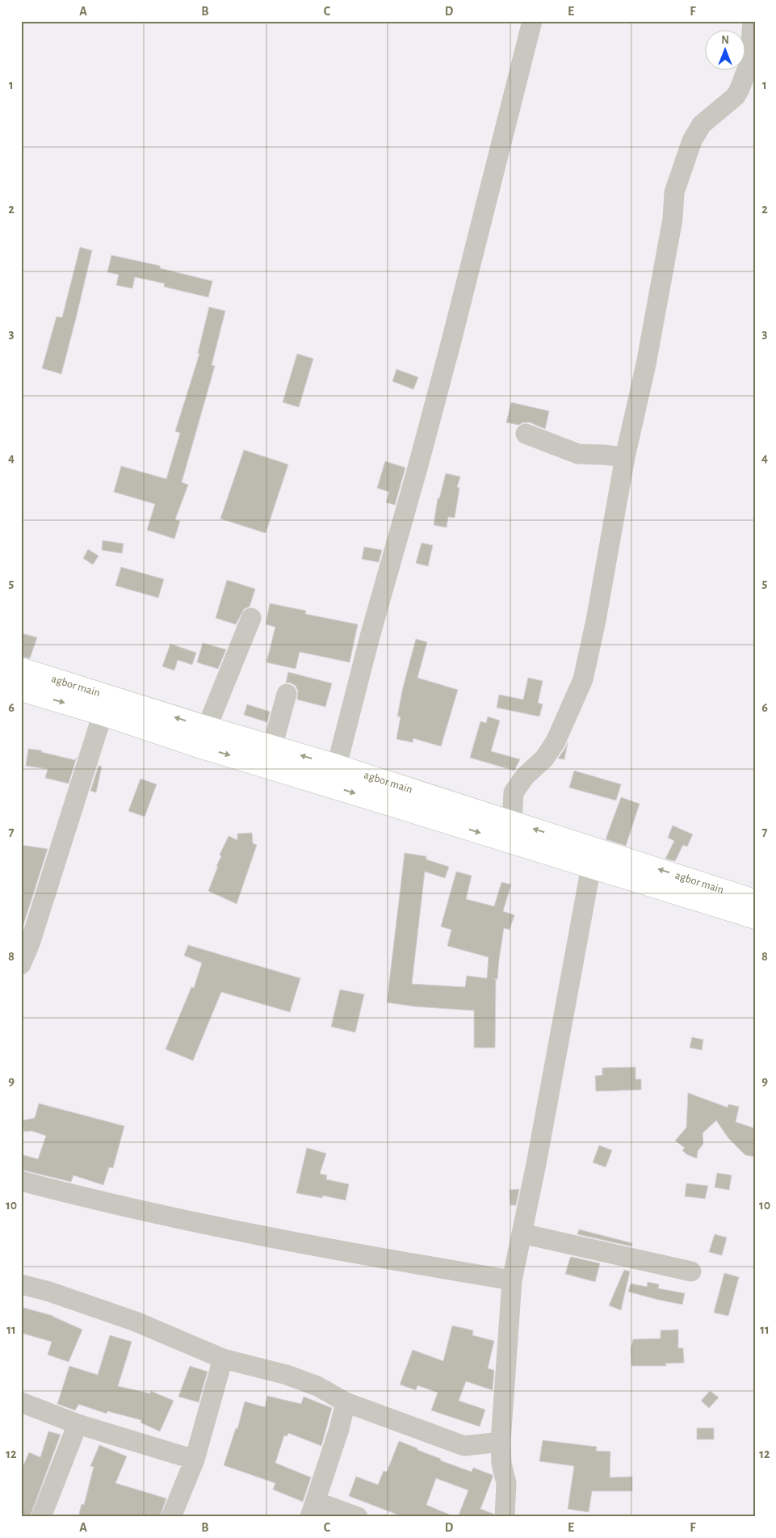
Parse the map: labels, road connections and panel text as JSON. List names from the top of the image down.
{
  "streets": {
    "main road": ["agbor main"]
  },
  "north": "top",
  "grid": {
    "columns": [
      "A",
      "B",
      "C",
      "D",
      "E",
      "F"
    ],
    "rows": [
      "1",
      "2",
      "3",
      "4",
      "5",
      "6",
      "7",
      "8",
      "9",
      "10",
      "11",
      "12"
    ]
  }
}
